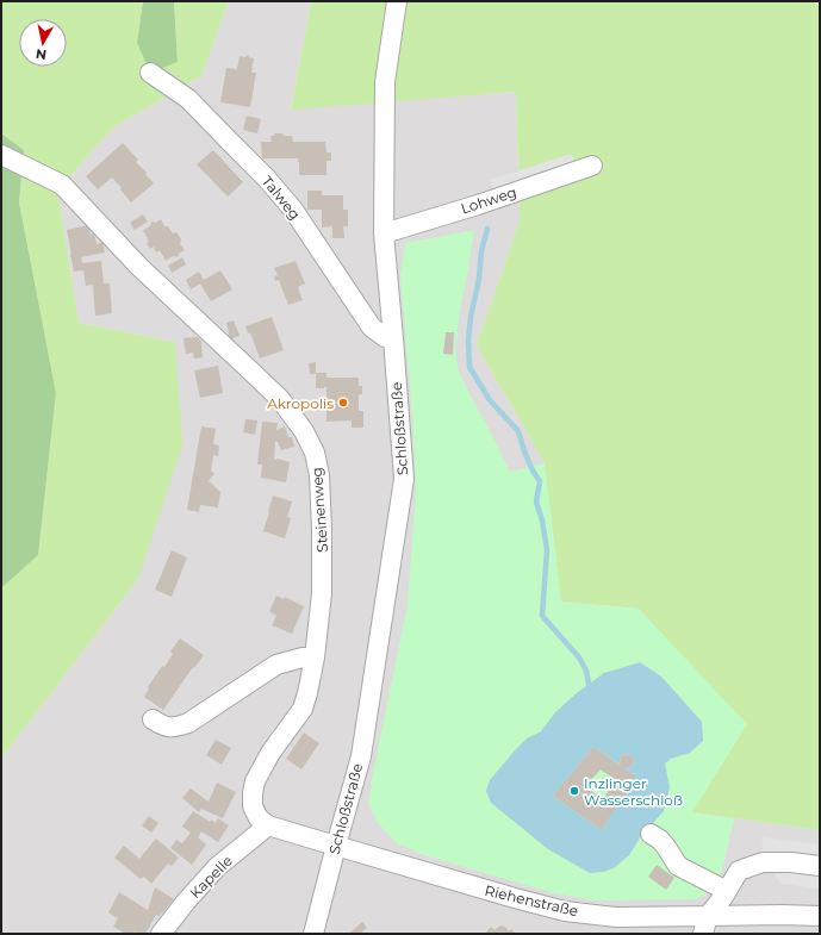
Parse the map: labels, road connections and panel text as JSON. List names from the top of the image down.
{
  "streets": {
    "street": [
      "Talweg",
      "Lohweg",
      "Schloßstraße",
      "Steinenweg",
      "Kapelle",
      "Riehenstraße"
    ]
  },
  "crossings": [
    ["Talweg", "Schloßstraße"],
    ["Lohweg", "Schloßstraße"],
    ["Schloßstraße", "Riehenstraße"],
    ["Steinenweg", "Kapelle"]
  ],
  "places": ["Akropolis", "Inzlinger Wasserschloß"],
  "north": "bottom"
}
